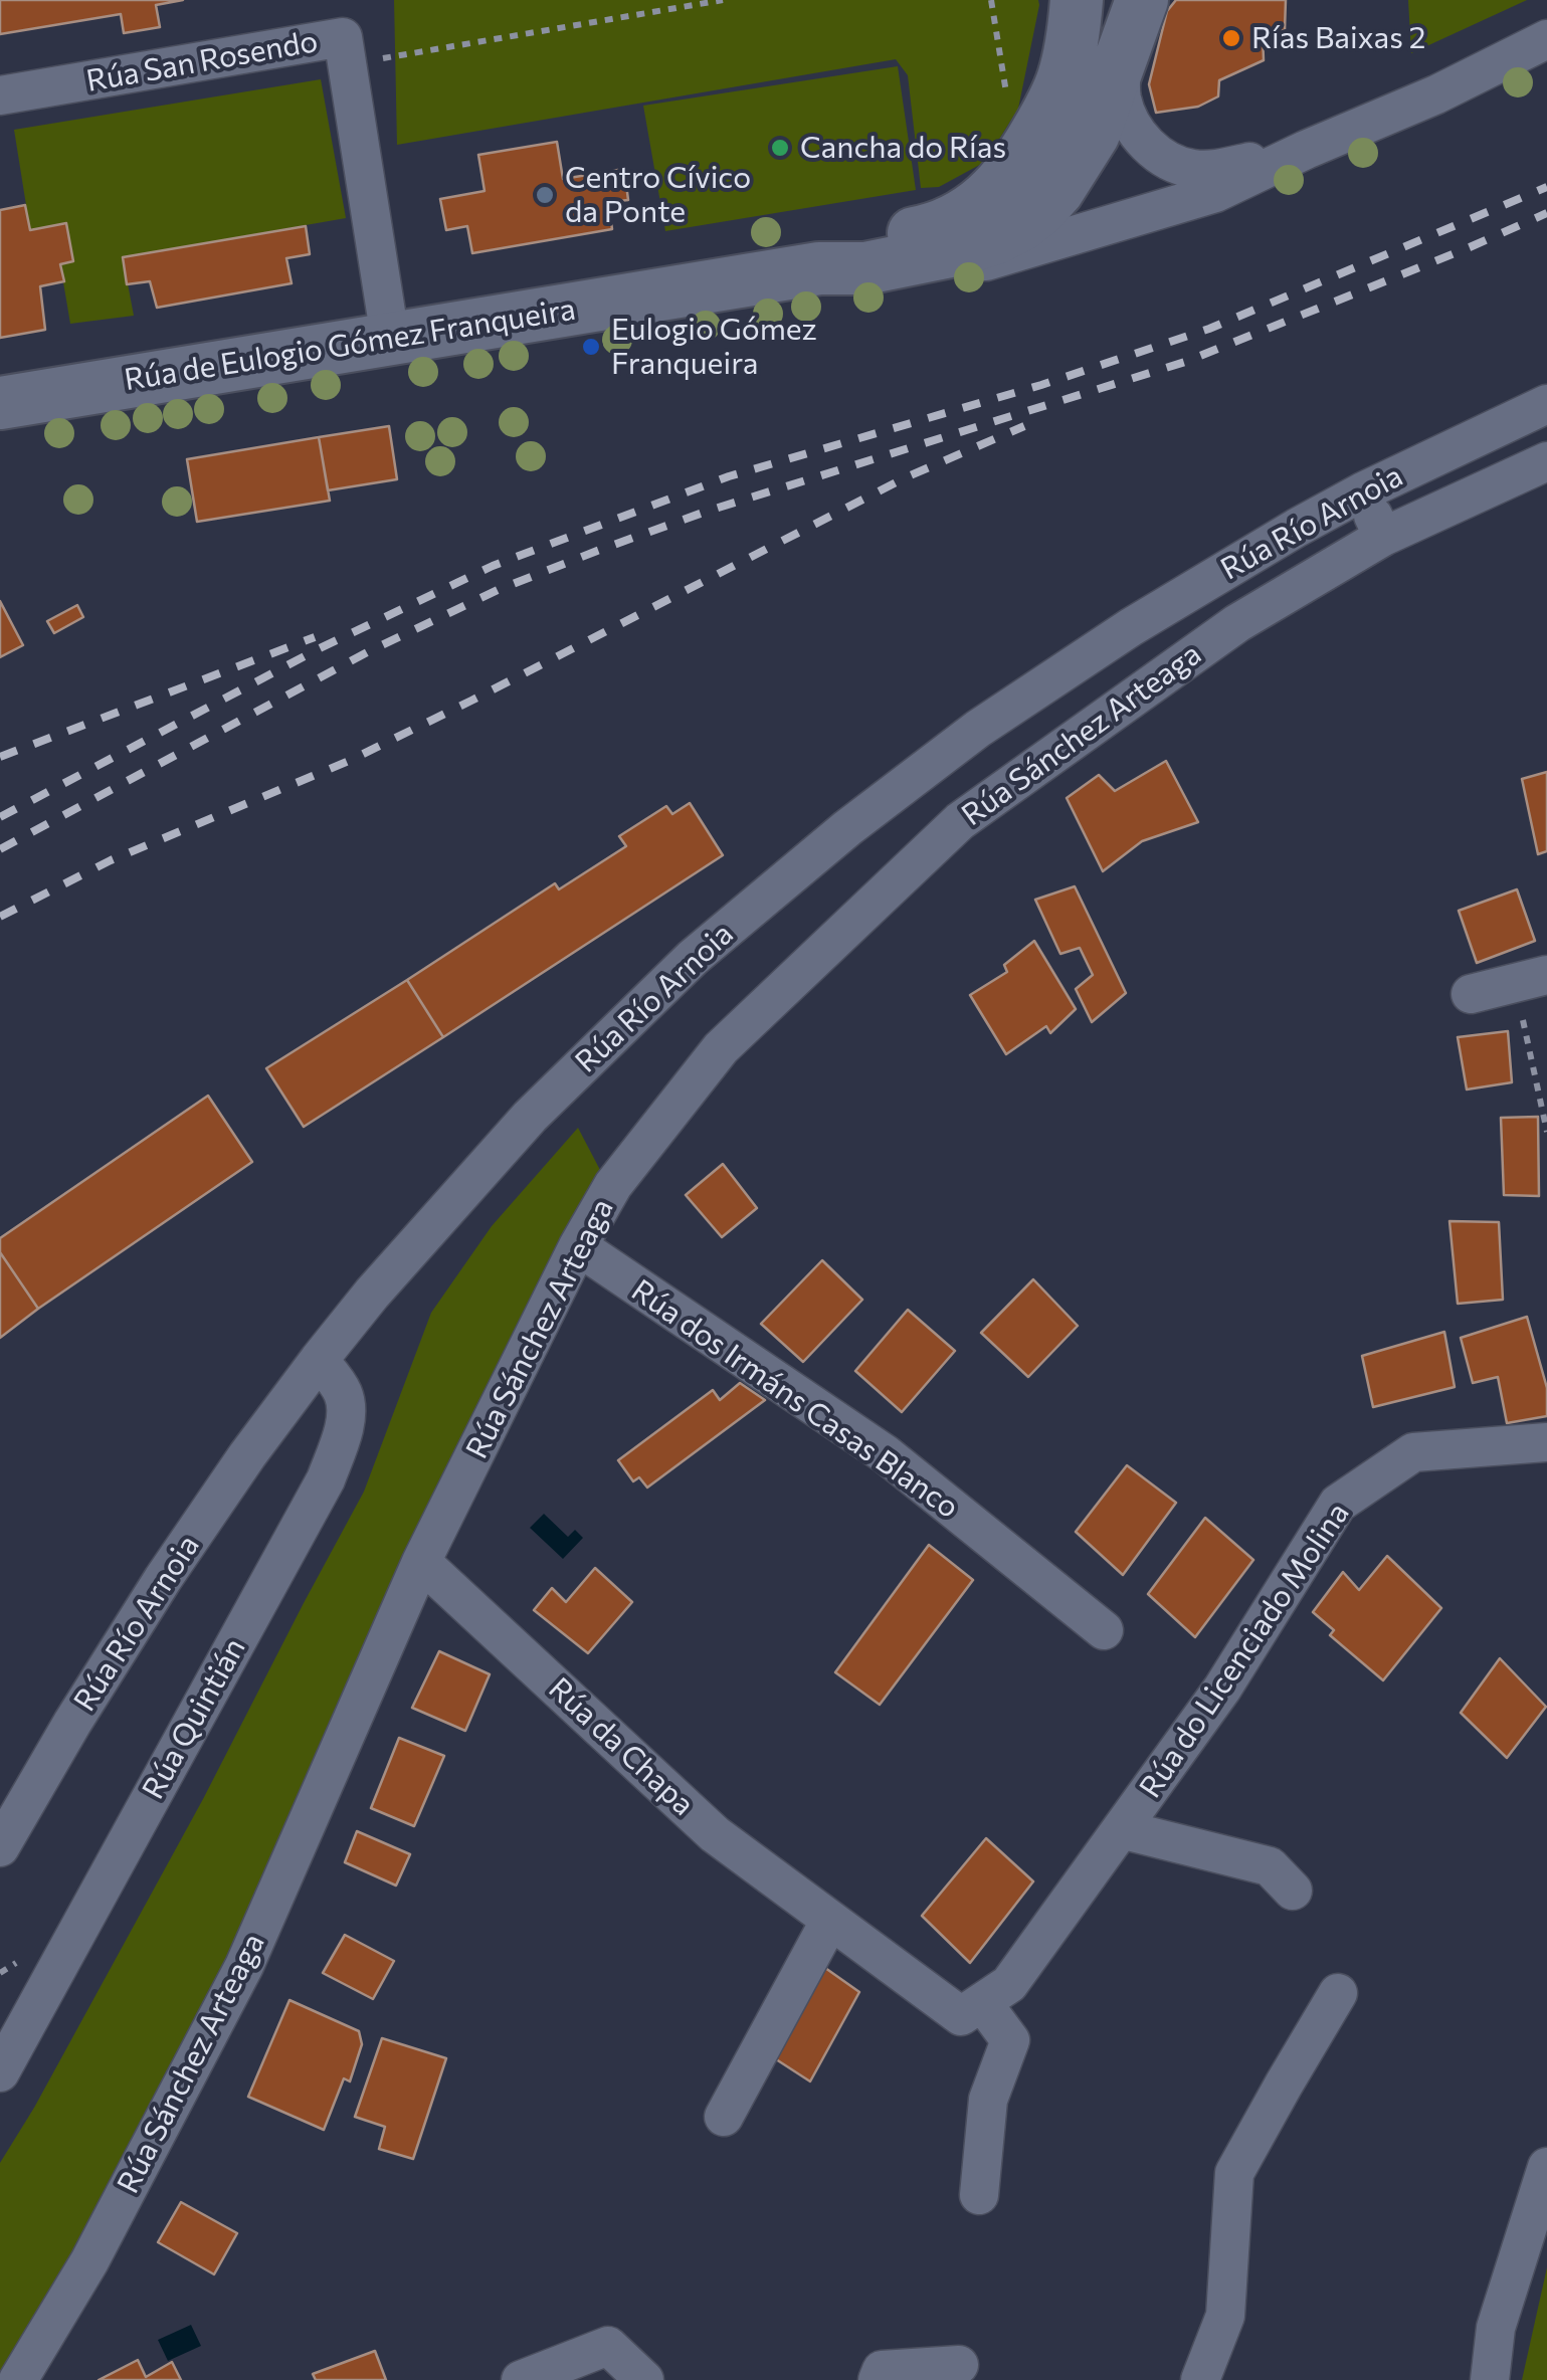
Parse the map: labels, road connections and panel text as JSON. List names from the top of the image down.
{
  "streets": {
    "main road": ["Rúa de Eulogio Gómez Franqueira"],
    "street": [
      "Rúa San Rosendo",
      "Rúa Río Arnoia",
      "Rúa Sánchez Arteaga",
      "Rúa dos Irmáns Casas Blanco",
      "Rúa do Licenciado Molina",
      "Rúa Quintián",
      "Rúa da Chapa"
    ]
  },
  "crossings": [
    ["Rúa San Rosendo", "Rúa de Eulogio Gómez Franqueira"],
    ["Rúa Río Arnoia", "Rúa Quintián"],
    ["Rúa Sánchez Arteaga", "Rúa dos Irmáns Casas Blanco"],
    ["Rúa Sánchez Arteaga", "Rúa da Chapa"],
    ["Rúa do Licenciado Molina", "Rúa da Chapa"]
  ],
  "places": [
    "Rías Baixas 2",
    "Cancha do Rías",
    "Centro Cívico da Ponte",
    "Eulogio Gómez Franqueira"
  ]
}
